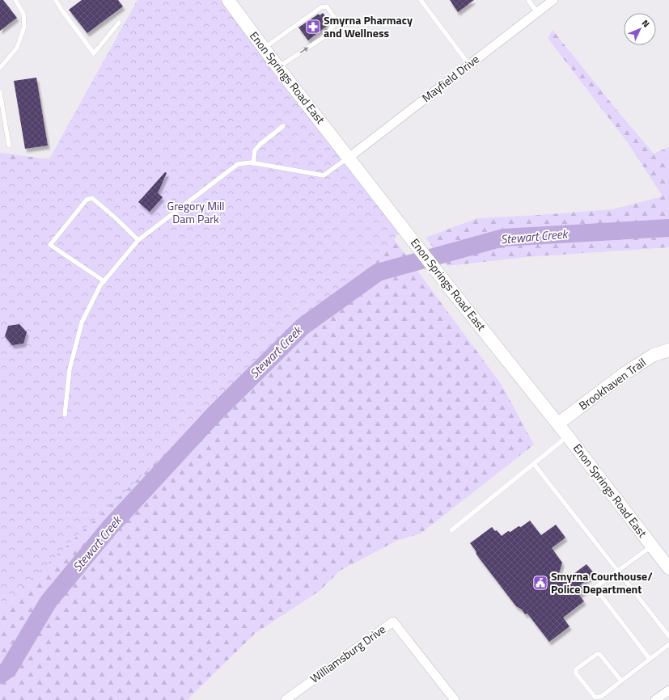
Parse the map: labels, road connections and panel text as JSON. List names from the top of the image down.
{
  "streets": {
    "street": [
      "Enon Springs Road East",
      "Mayfield Drive",
      "Brookhaven Trail",
      "Williamsburg Drive"
    ]
  },
  "crossings": [
    ["Enon Springs Road East", "Mayfield Drive"],
    ["Enon Springs Road East", "Brookhaven Trail"]
  ],
  "water": ["Stewart Creek"],
  "parks": ["Gregory Mill Dam Park"],
  "places": {
    "pharmacy": ["Smyrna Pharmacy and Wellness"],
    "public building": ["Smyrna Courthouse/ Police Department"]
  },
  "north": "top right"
}
